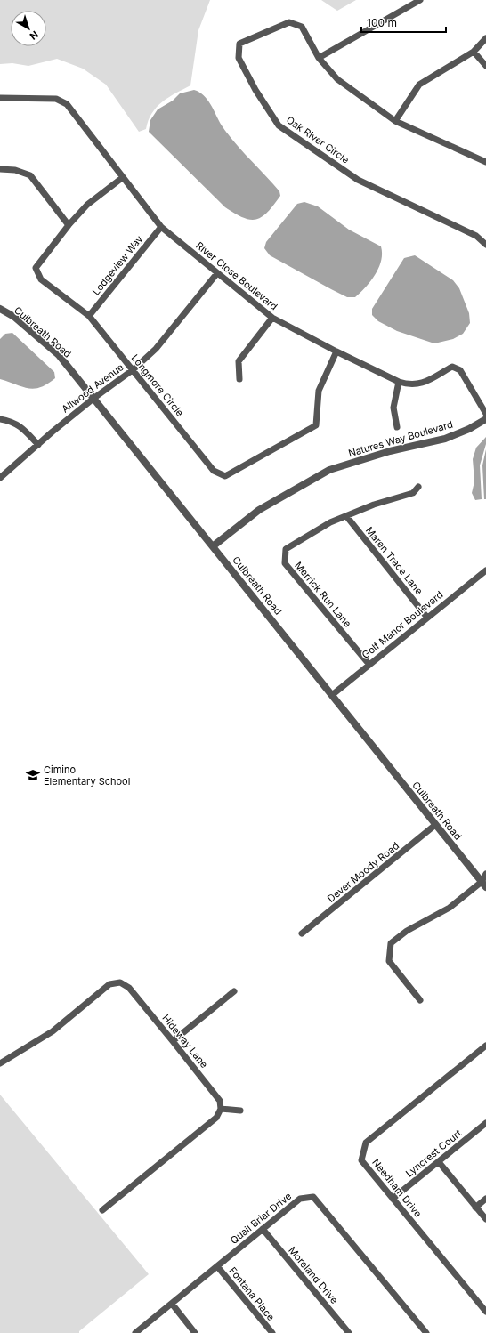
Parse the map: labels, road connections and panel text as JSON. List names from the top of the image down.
{
  "streets": {
    "street": [
      "Oak River Circle",
      "Lodgeview Way",
      "River Close Boulevard",
      "Culbreath Road",
      "Longmore Circle",
      "Allwood Avenue",
      "Natures Way Boulevard",
      "Maren Trace Lane",
      "Merrick Run Lane",
      "Golf Manor Boulevard",
      "Dever Moody Road",
      "Hideway Lane",
      "Lyncrest Court",
      "Needham Drive",
      "Quail Briar Drive",
      "Moreland Drive",
      "Fontana Place"
    ]
  },
  "crossings": [
    ["Lodgeview Way", "River Close Boulevard"],
    ["Lodgeview Way", "Longmore Circle"],
    ["River Close Boulevard", "Longmore Circle"],
    ["River Close Boulevard", "Allwood Avenue"],
    ["Culbreath Road", "Allwood Avenue"],
    ["Culbreath Road", "Natures Way Boulevard"],
    ["Culbreath Road", "Golf Manor Boulevard"],
    ["Culbreath Road", "Dever Moody Road"],
    ["Longmore Circle", "Allwood Avenue"],
    ["Maren Trace Lane", "Merrick Run Lane"],
    ["Maren Trace Lane", "Golf Manor Boulevard"],
    ["Merrick Run Lane", "Golf Manor Boulevard"],
    ["Lyncrest Court", "Needham Drive"],
    ["Quail Briar Drive", "Moreland Drive"],
    ["Quail Briar Drive", "Fontana Place"]
  ],
  "places": {
    "school or university": ["Cimino Elementary School"]
  },
  "scale_bar": "100 m",
  "north": "bottom right"
}
